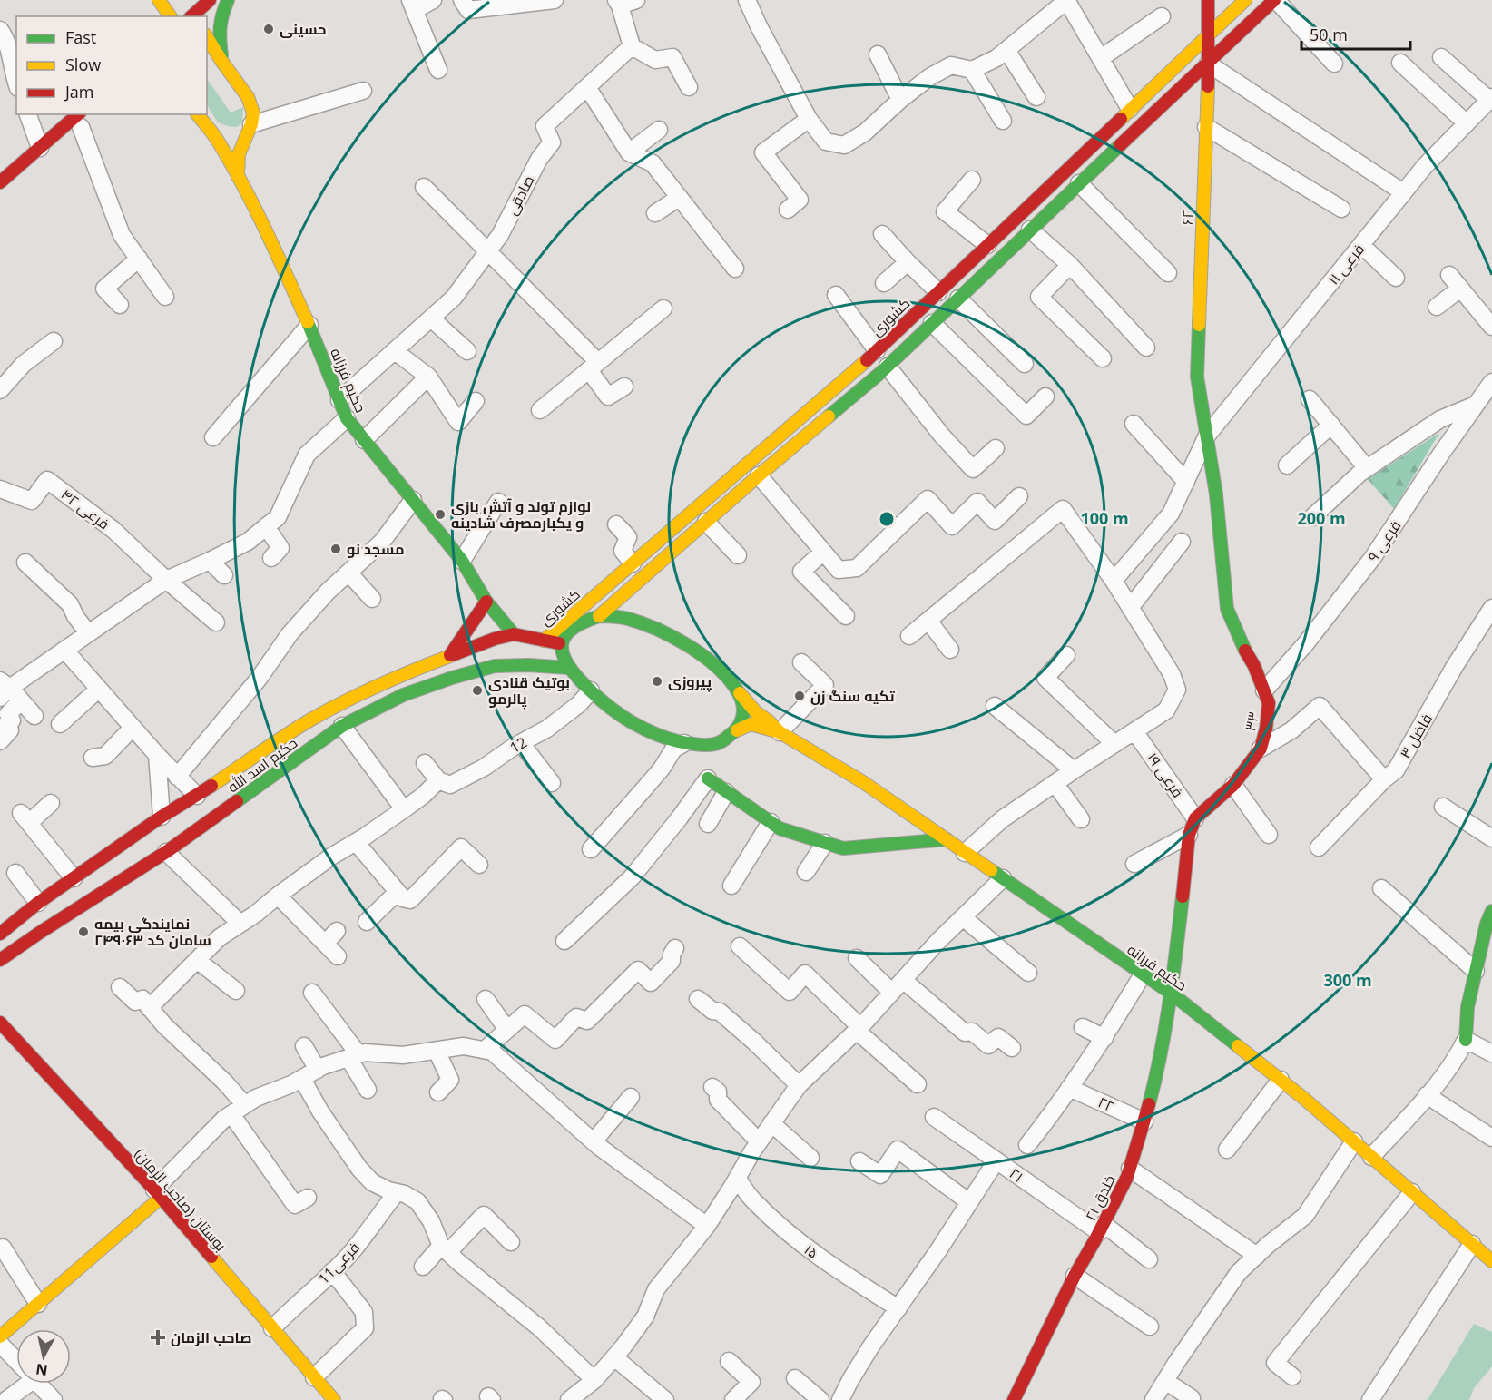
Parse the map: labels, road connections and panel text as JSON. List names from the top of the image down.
{
  "streets": {
    "main road": [
      "۶۲",
      "کشوری",
      "حکیم فرزانه",
      "۳۳",
      "حکیم اسد الله",
      "۲۱ خندق",
      "بوستان (صاحب الزمان)"
    ],
    "street": [
      "صادقی",
      "فرعی ۱۱",
      "فرعی ۴۲",
      "فرعی ۹",
      "فاضل ۳",
      "12",
      "فرعی ۱۹",
      "۲۲",
      "۲۱",
      "۱۵",
      "فرعی11"
    ]
  },
  "crossings": [
    ["صادقی", "حکیم فرزانه"],
    ["۶۲", "فرعی ۱۱"],
    ["۶۲", "کشوری"],
    ["۶۲", "۳۳"],
    ["فرعی ۱۱", "۳۳"],
    ["حکیم فرزانه", "۳۳"],
    ["حکیم فرزانه", "حکیم اسد الله"],
    ["حکیم فرزانه", "۲۱ خندق"],
    ["فرعی ۹", "۳۳"],
    ["۳۳", "فرعی ۱۹"],
    ["۳۳", "۲۱ خندق"],
    ["۲۲", "۲۱ خندق"],
    ["۲۱", "۲۱ خندق"],
    ["بوستان (صاحب الزمان)", "فرعی11"]
  ],
  "places": {
    "other": [
      "حسینی",
      "لوازم تولد و آتش بازی و یکبارمصرف شادینه",
      "مسجد نو",
      "پیروزی",
      "بوتیک قنادی پالرمو",
      "تکیه سنگ زن",
      "نمایندگی بیمه سامان کد ۲۴۹۰۶۳"
    ],
    "health": ["صاحب الزمان"]
  },
  "legend": ["Fast", "Slow", "Jam"],
  "scale_bar": "50 m",
  "north": "bottom",
  "rings": ["100 m", "200 m", "300 m"]
}
